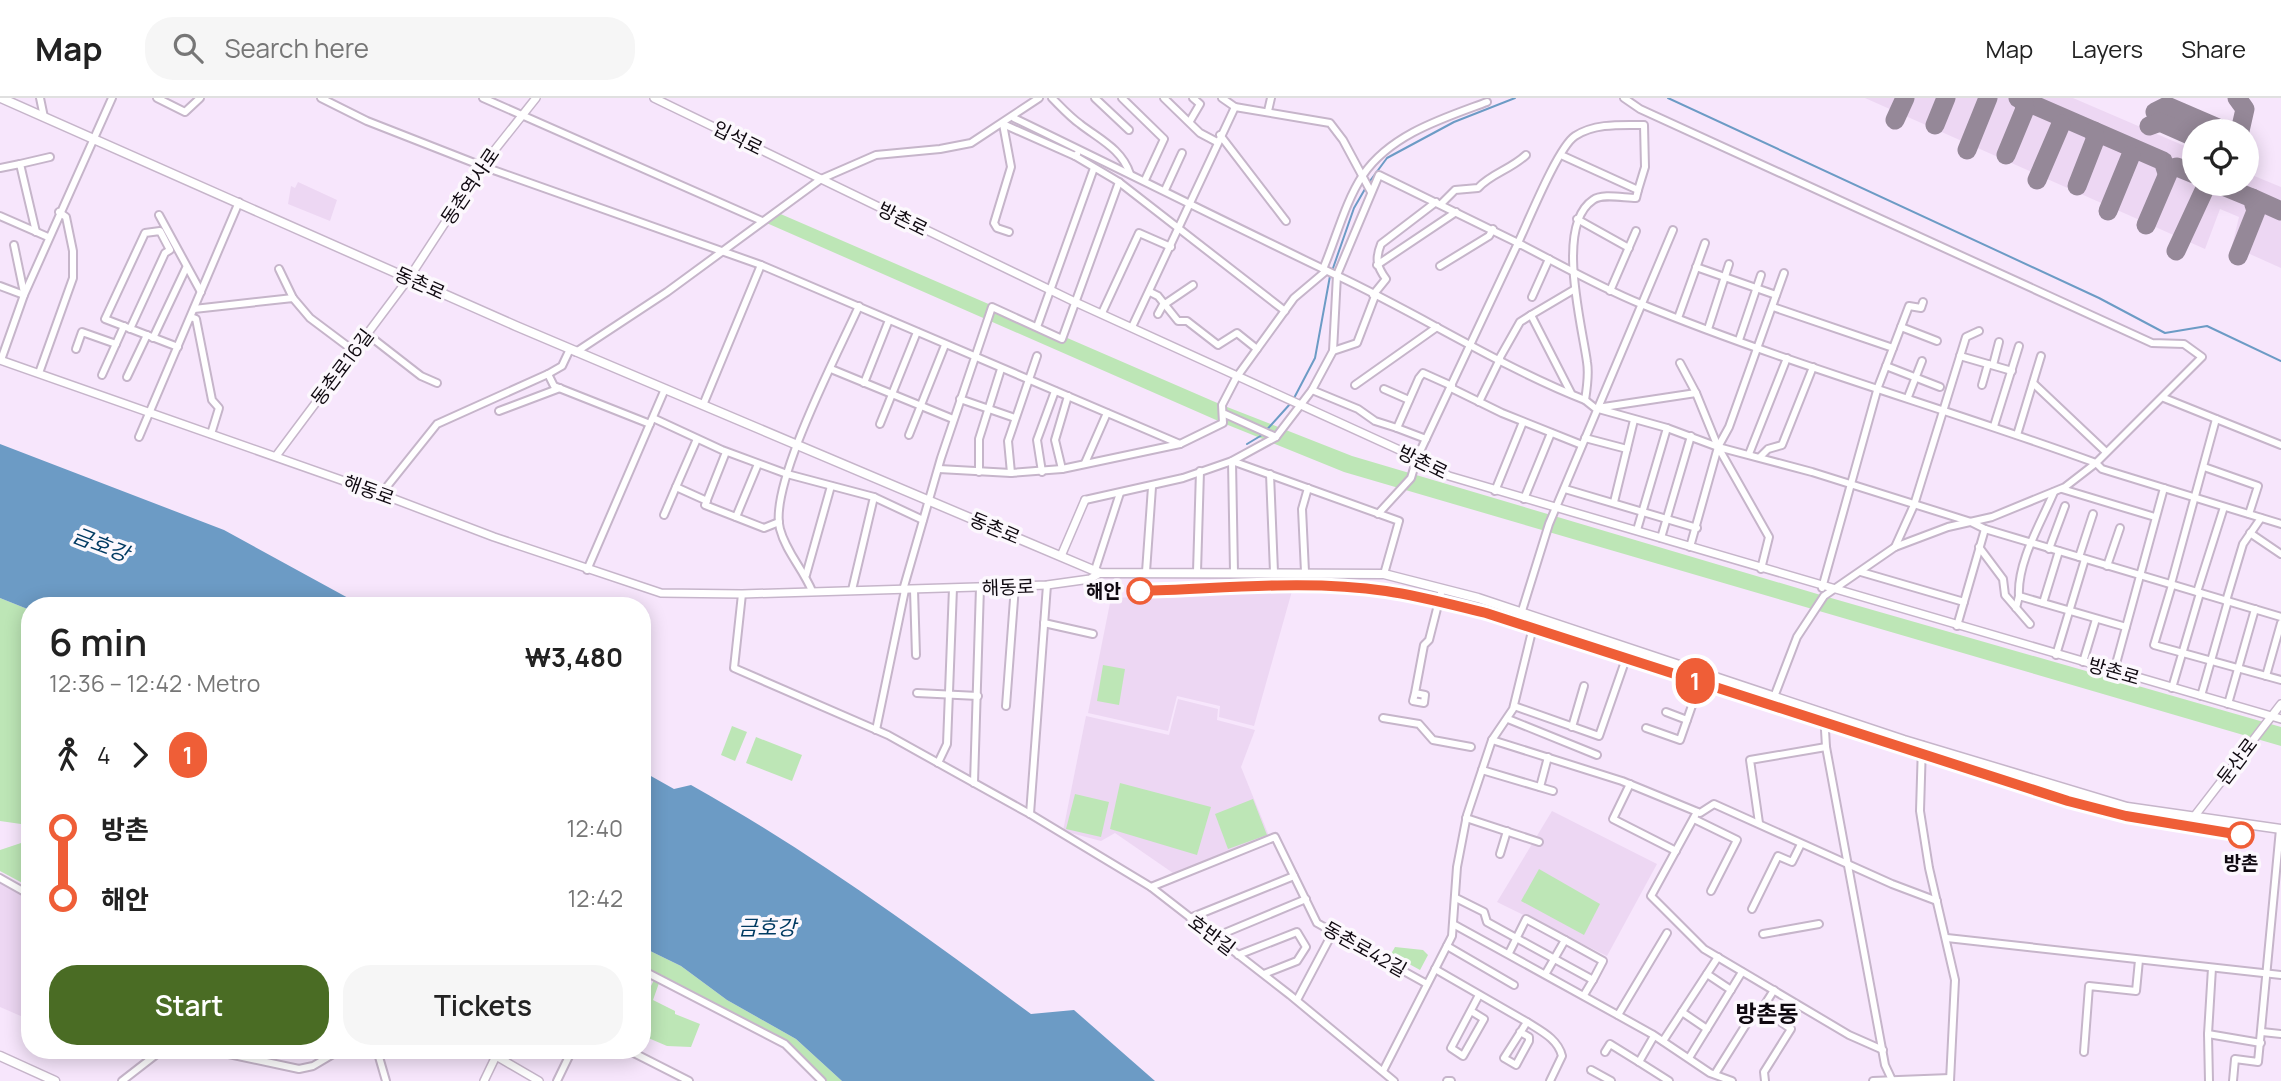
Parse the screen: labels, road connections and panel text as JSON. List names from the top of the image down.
{
  "streets": {
    "main road": ["동촌로"],
    "street": [
      "입석로",
      "동촌역사로",
      "방촌로",
      "동촌로16길",
      "해동로",
      "둔산로",
      "호반길",
      "동촌로42길"
    ]
  },
  "crossings": [
    ["입석로", "방촌로"],
    ["동촌역사로", "동촌로"],
    ["동촌역사로", "동촌로16길"],
    ["방촌로", "둔산로"],
    ["동촌로", "동촌로16길"],
    ["동촌로", "해동로"],
    ["동촌로", "둔산로"],
    ["동촌로", "동촌로42길"],
    ["동촌로16길", "해동로"],
    ["해동로", "호반길"],
    ["호반길", "동촌로42길"]
  ],
  "districts": ["방촌동"],
  "water": ["금호강"],
  "places": ["해안", "방촌"],
  "lines": ["metro line 1"],
  "page": {
    "header": "Map",
    "search": "Search here",
    "nav": ["Map", "Layers", "Share"],
    "on_map": "1",
    "heading": ["6 min", "12:36 – 12:42 · Metro", "₩3,480"],
    "legs": ["4", "1"],
    "list": [
      {
        "name": "방촌",
        "value": "12:40"
      },
      {
        "name": "해안",
        "value": "12:42"
      }
    ],
    "buttons": ["Start", "Tickets"]
  }
}
